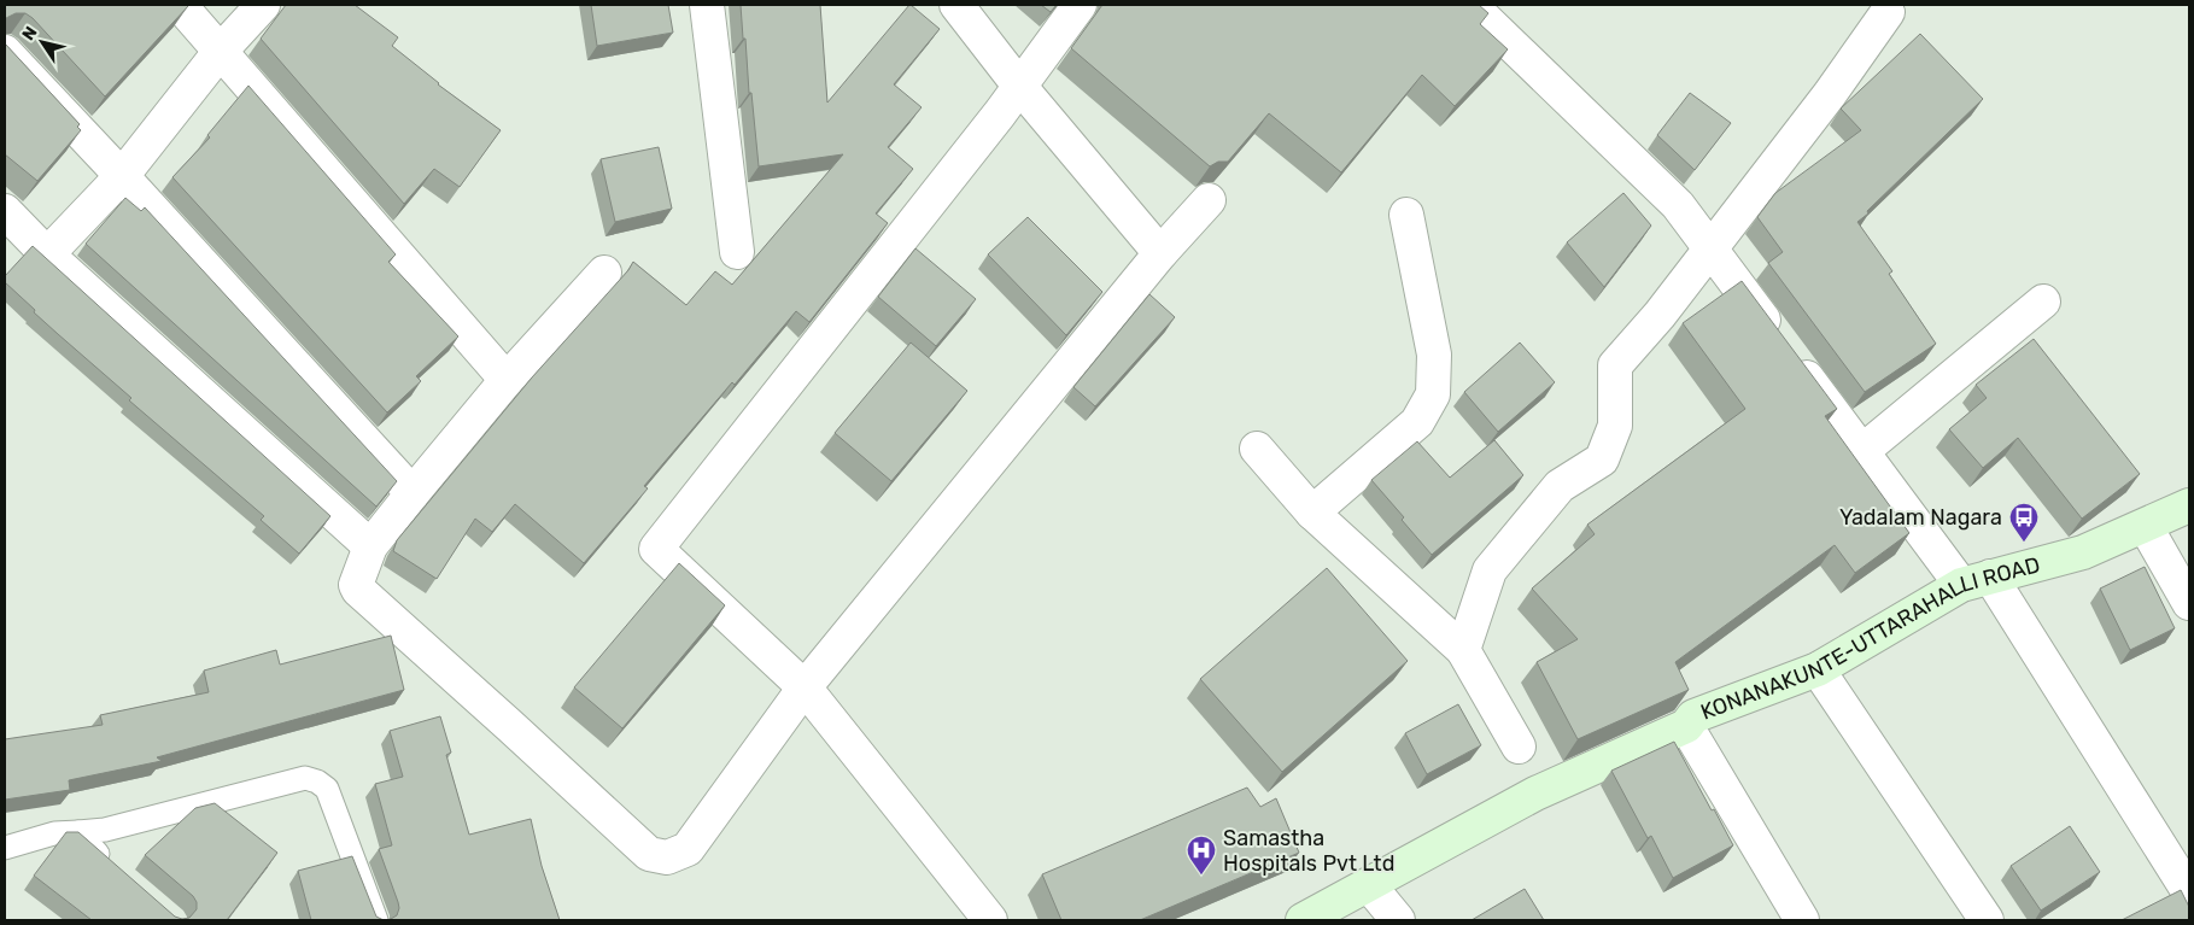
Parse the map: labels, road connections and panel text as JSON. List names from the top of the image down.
{
  "streets": {
    "main road": ["KONANAKUNTE-UTTARAHALLI ROAD"]
  },
  "places": {
    "bus stop": ["Yadalam Nagara"],
    "hospital": ["Samastha Hospitals Pvt Ltd"]
  },
  "north": "top left"
}
